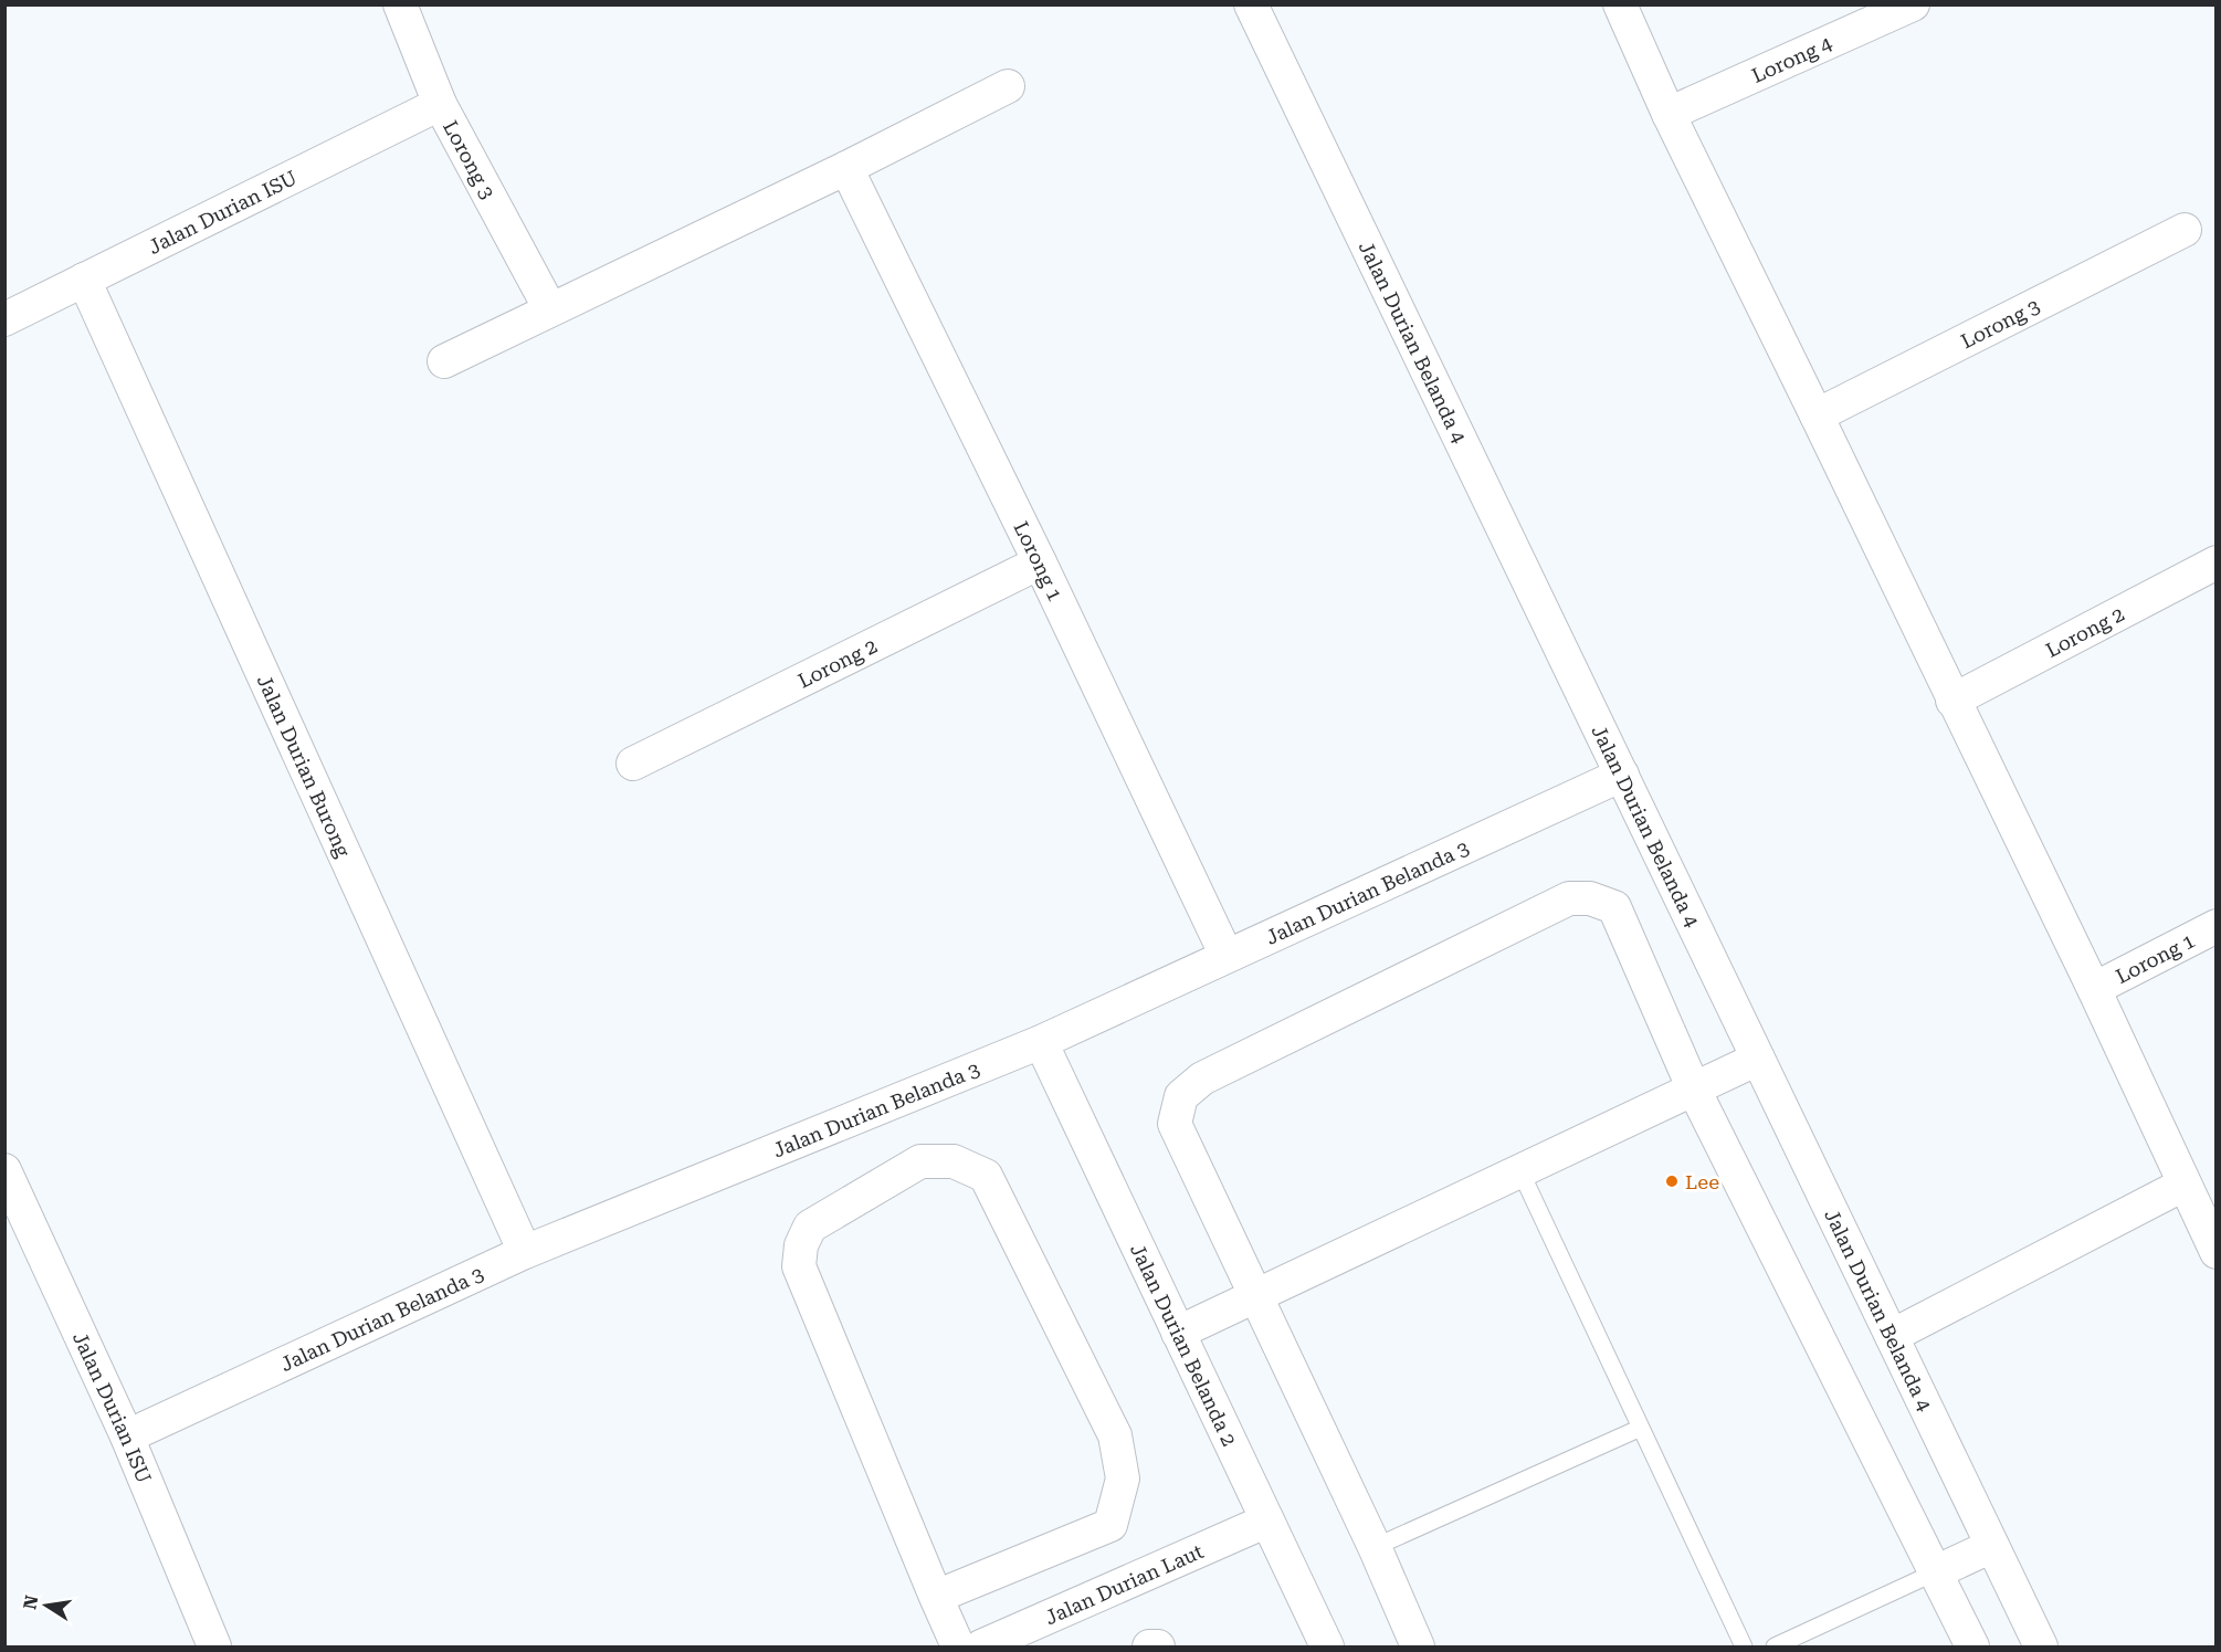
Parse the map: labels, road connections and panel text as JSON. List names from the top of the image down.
{
  "streets": {
    "street": [
      "Lorong 4",
      "Lorong 3",
      "Jalan Durian ISU",
      "Jalan Durian Belanda 4",
      "Lorong 1",
      "Lorong 2",
      "Jalan Durian Burong",
      "Jalan Durian Belanda 3",
      "Jalan Durian Belanda 2",
      "Jalan Durian Laut"
    ]
  },
  "crossings": [
    ["Lorong 3", "Jalan Durian ISU"],
    ["Jalan Durian ISU", "Jalan Durian Burong"],
    ["Jalan Durian ISU", "Jalan Durian Belanda 3"],
    ["Jalan Durian Belanda 4", "Jalan Durian Belanda 3"],
    ["Lorong 1", "Lorong 2"],
    ["Lorong 1", "Jalan Durian Belanda 3"],
    ["Jalan Durian Burong", "Jalan Durian Belanda 3"],
    ["Jalan Durian Belanda 3", "Jalan Durian Belanda 2"],
    ["Jalan Durian Belanda 2", "Jalan Durian Laut"]
  ],
  "places": ["Lee"],
  "north": "left"
}
